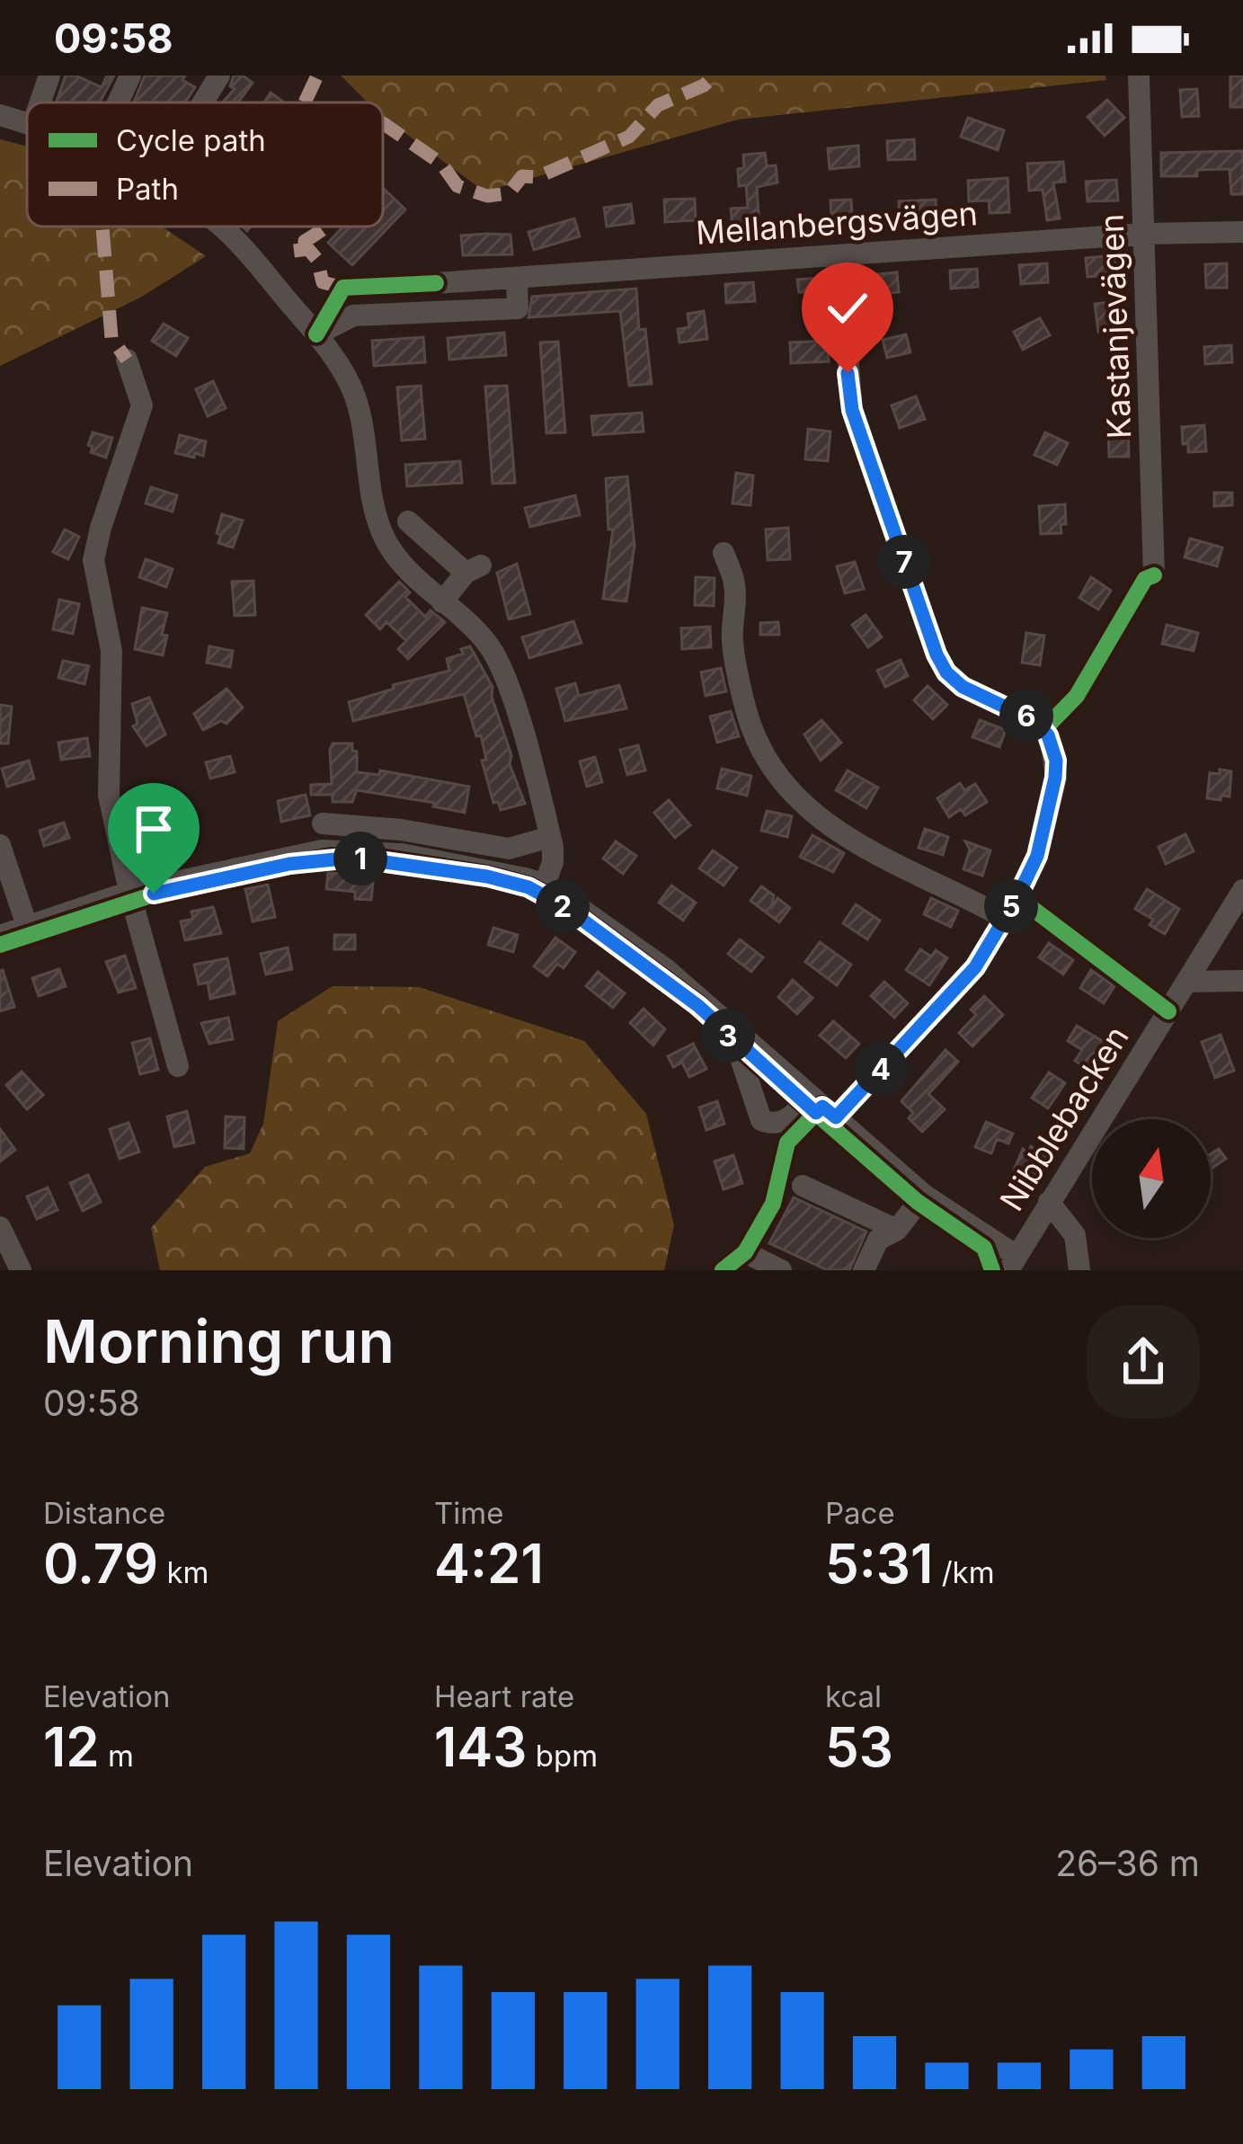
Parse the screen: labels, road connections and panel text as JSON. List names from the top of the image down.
{
  "streets": {
    "street": ["Mellanbergsvägen", "Kastanjevägen", "Nibblebacken"]
  },
  "crossings": [
    ["Mellanbergsvägen", "Kastanjevägen"]
  ],
  "legend": ["Cycle path", "Path"],
  "north": "top",
  "page": {
    "status": "09:58",
    "pins": [
      "7",
      "6",
      "1",
      "2",
      "5",
      "3",
      "4"
    ],
    "heading": ["Morning run", "09:58"],
    "stats": [
      ["Distance", "0.79 km"],
      ["Time", "4:21"],
      ["Pace", "5:31 /km"],
      ["Elevation", "12 m"],
      ["Heart rate", "143 bpm"],
      ["kcal", "53"]
    ],
    "chart": ["Elevation", "26–36 m"]
  }
}
